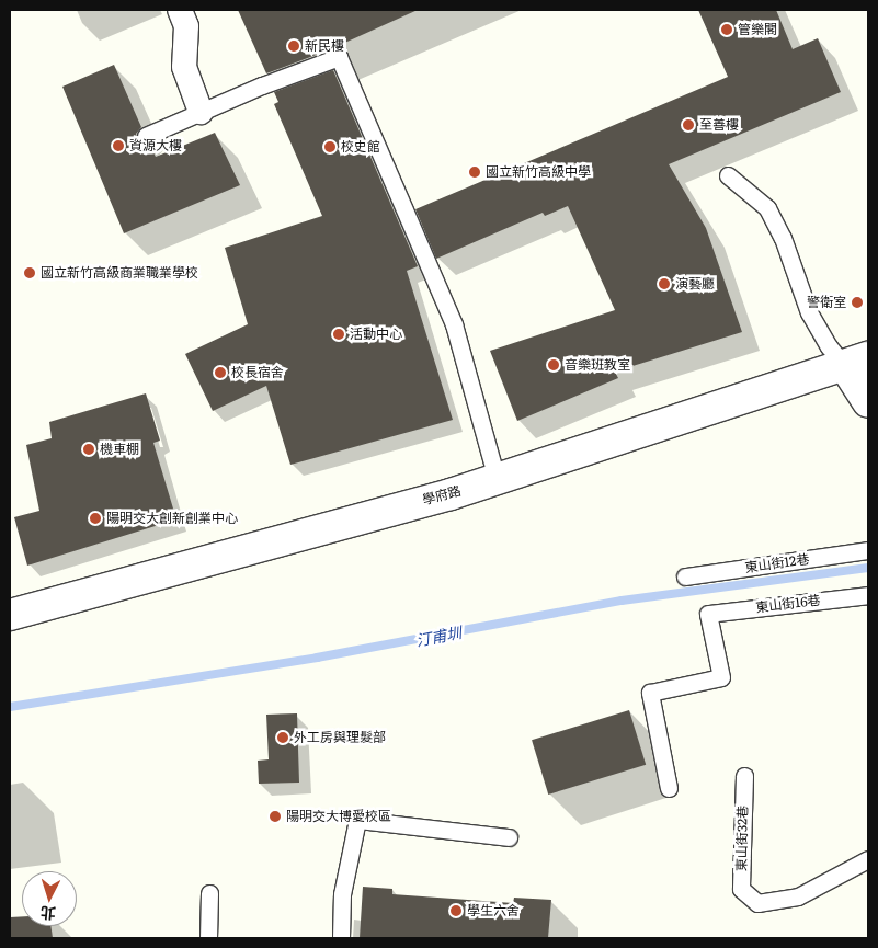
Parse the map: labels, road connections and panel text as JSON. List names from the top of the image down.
{
  "streets": {
    "street": ["學府路"],
    "lane": ["東山街12巷", "東山街16巷", "東山街32巷"]
  },
  "water": ["汀甫圳"],
  "places": [
    "管樂閣",
    "新民樓",
    "至善樓",
    "資源大樓",
    "校史館",
    "國立新竹高級中學",
    "國立新竹高級商業職業學校",
    "演藝廳",
    "警衛室",
    "活動中心",
    "音樂班教室",
    "校長宿舍",
    "機車棚",
    "陽明交大創新創業中心",
    "外工房與理髮部",
    "陽明交大博愛校區",
    "學生六舍"
  ],
  "north": "bottom"
}
